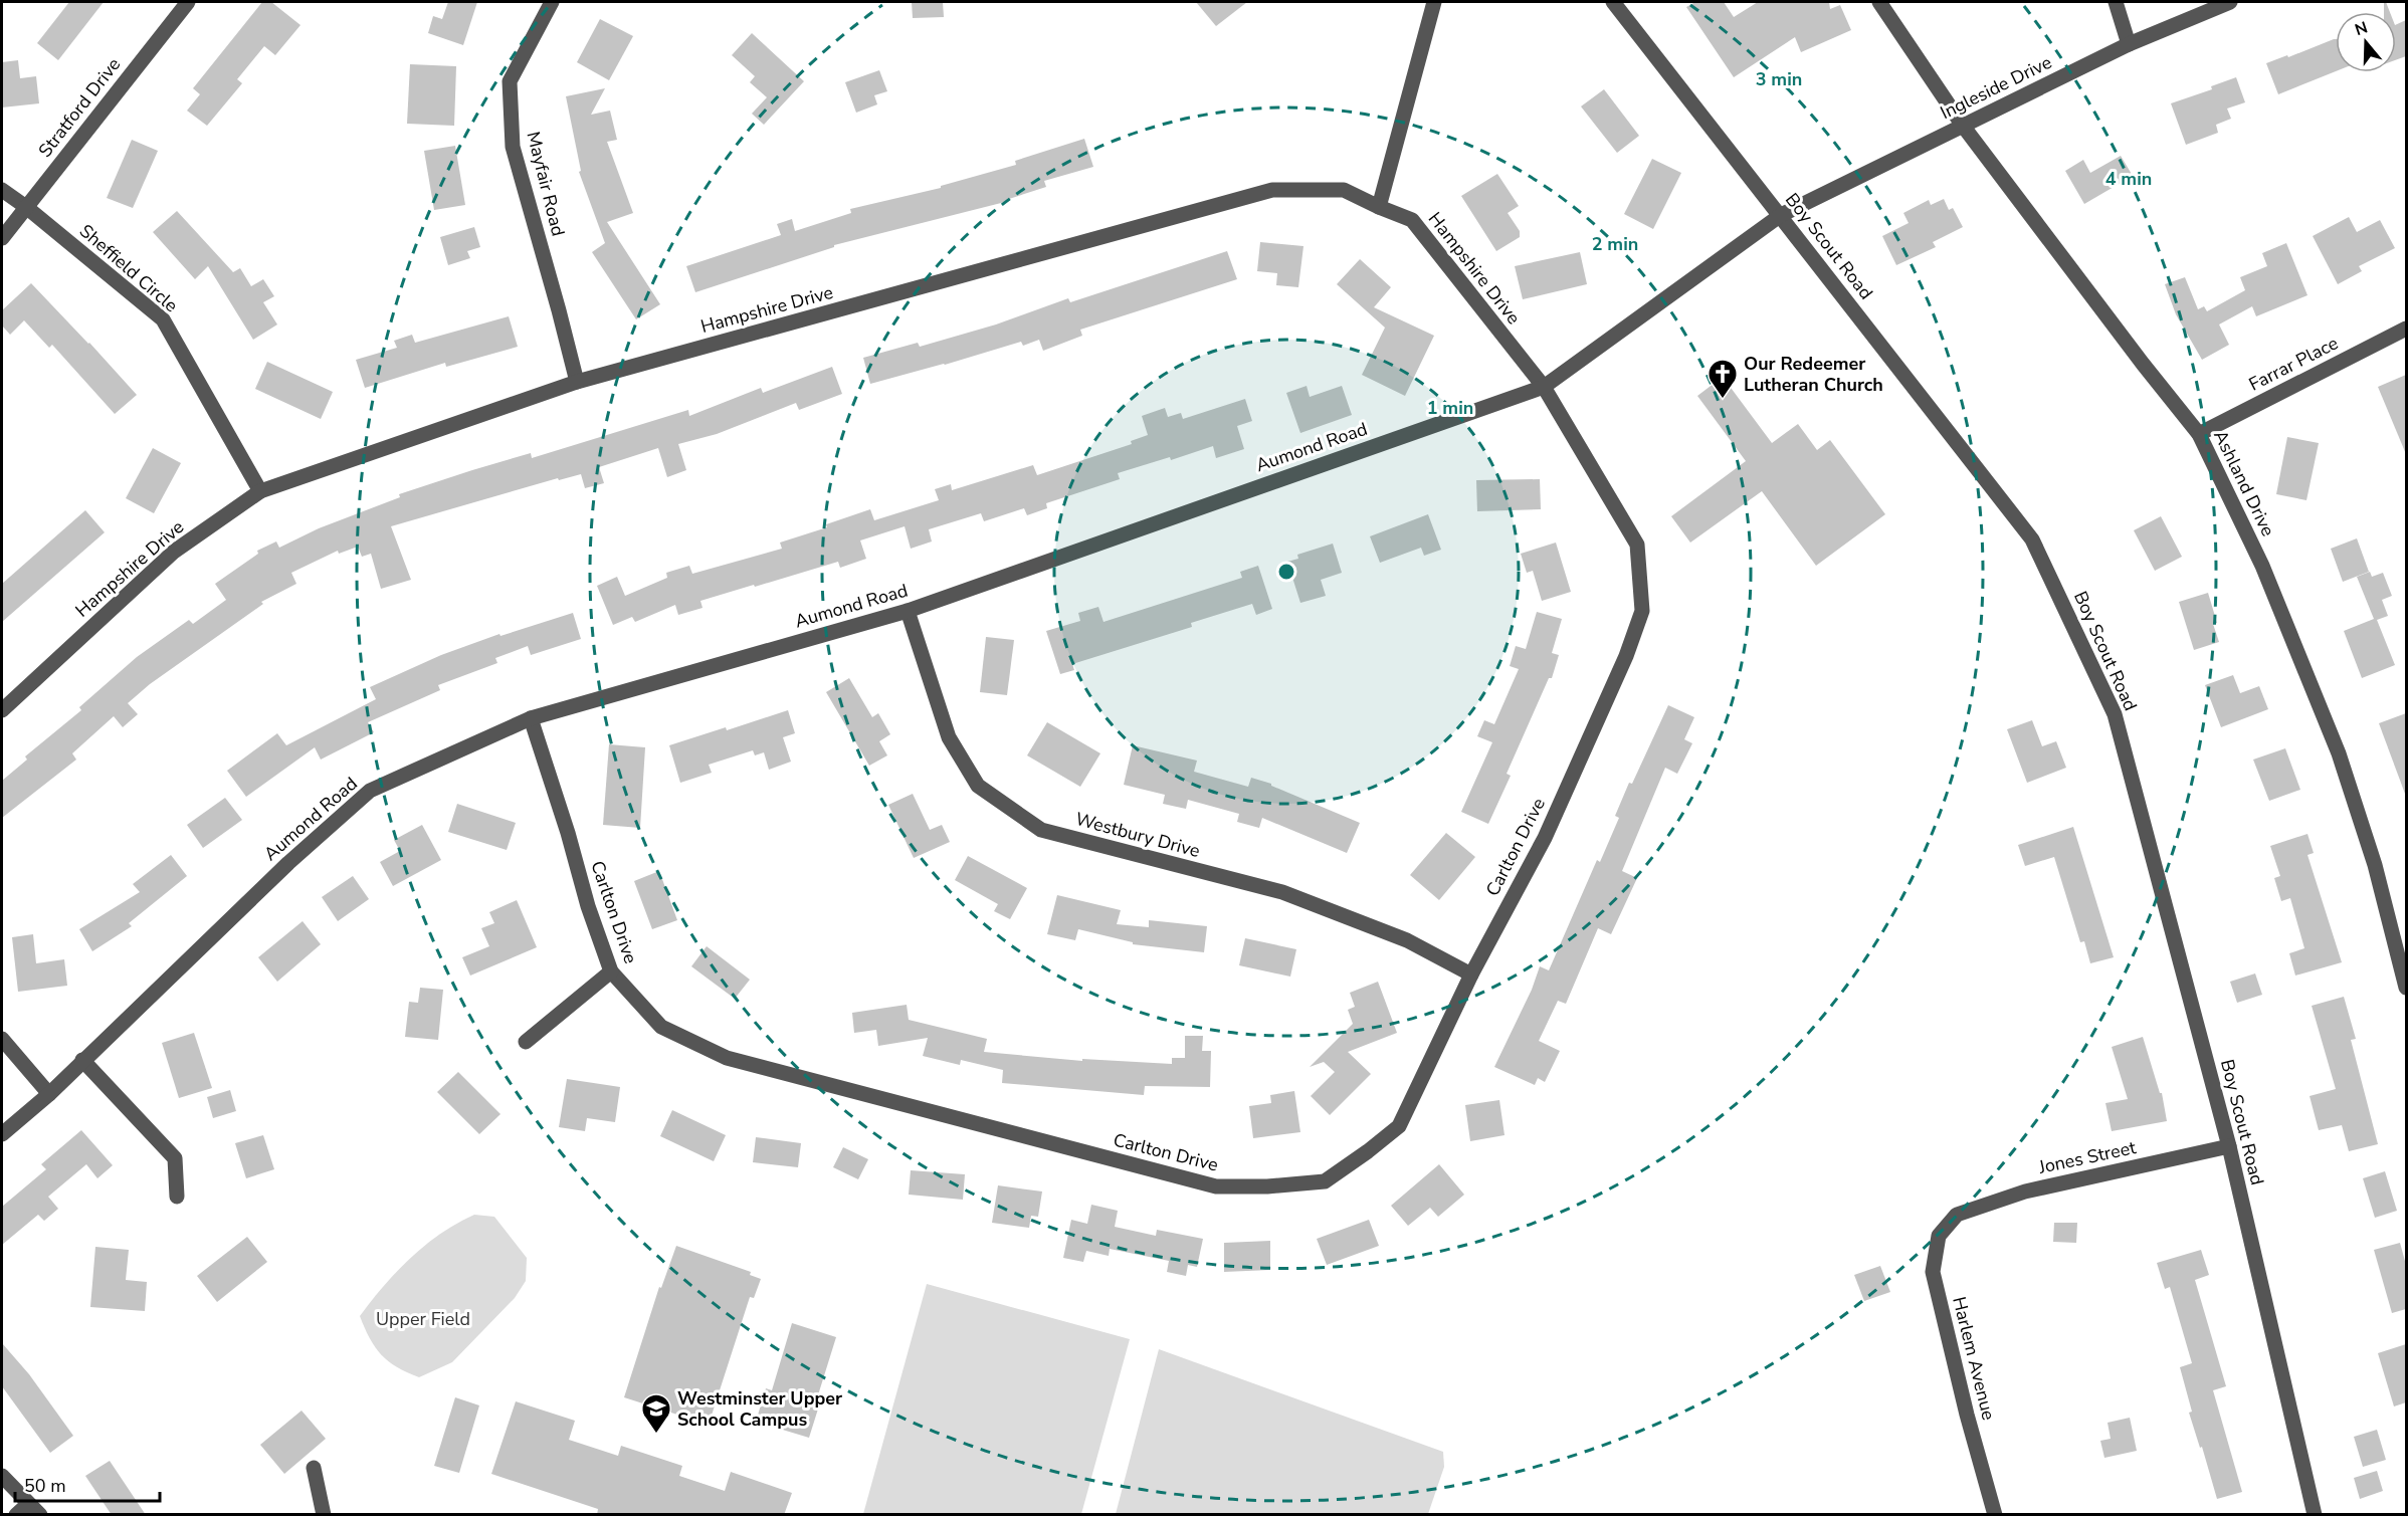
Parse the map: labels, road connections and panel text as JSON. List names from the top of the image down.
{
  "streets": {
    "street": [
      "Ingleside Drive",
      "Stratford Drive",
      "Mayfair Road",
      "Boy Scout Road",
      "Sheffield Circle",
      "Hampshire Drive",
      "Farrar Place",
      "Aumond Road",
      "Ashland Drive",
      "Westbury Drive",
      "Carlton Drive",
      "Jones Street",
      "Harlem Avenue"
    ]
  },
  "crossings": [
    ["Ingleside Drive", "Boy Scout Road"],
    ["Ingleside Drive", "Aumond Road"],
    ["Ingleside Drive", "Ashland Drive"],
    ["Stratford Drive", "Sheffield Circle"],
    ["Mayfair Road", "Hampshire Drive"],
    ["Boy Scout Road", "Aumond Road"],
    ["Boy Scout Road", "Jones Street"],
    ["Sheffield Circle", "Hampshire Drive"],
    ["Hampshire Drive", "Aumond Road"],
    ["Hampshire Drive", "Carlton Drive"],
    ["Farrar Place", "Ashland Drive"],
    ["Aumond Road", "Westbury Drive"],
    ["Aumond Road", "Carlton Drive"],
    ["Westbury Drive", "Carlton Drive"],
    ["Jones Street", "Harlem Avenue"]
  ],
  "parks": ["Upper Field"],
  "places": {
    "church": ["Our Redeemer Lutheran Church"],
    "school or university": ["Westminster Upper School Campus"]
  },
  "scale_bar": "50 m",
  "north": "top",
  "rings": [
    "3 min",
    "4 min",
    "2 min",
    "1 min"
  ]
}
